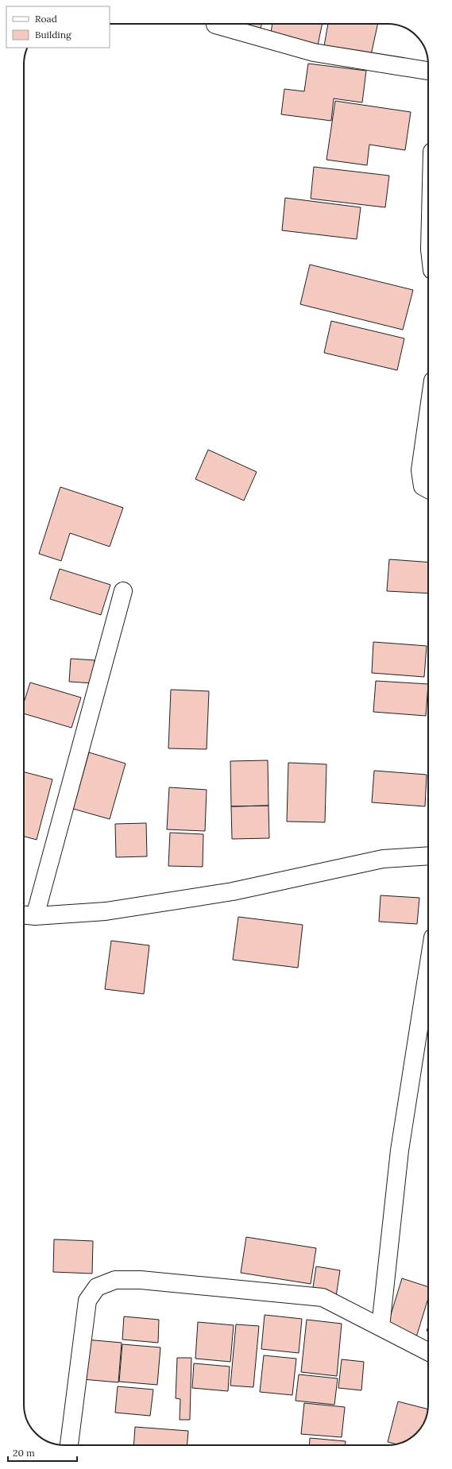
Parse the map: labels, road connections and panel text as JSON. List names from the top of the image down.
{
  "legend": ["Road", "Building"],
  "scale_bar": "20 m"
}
